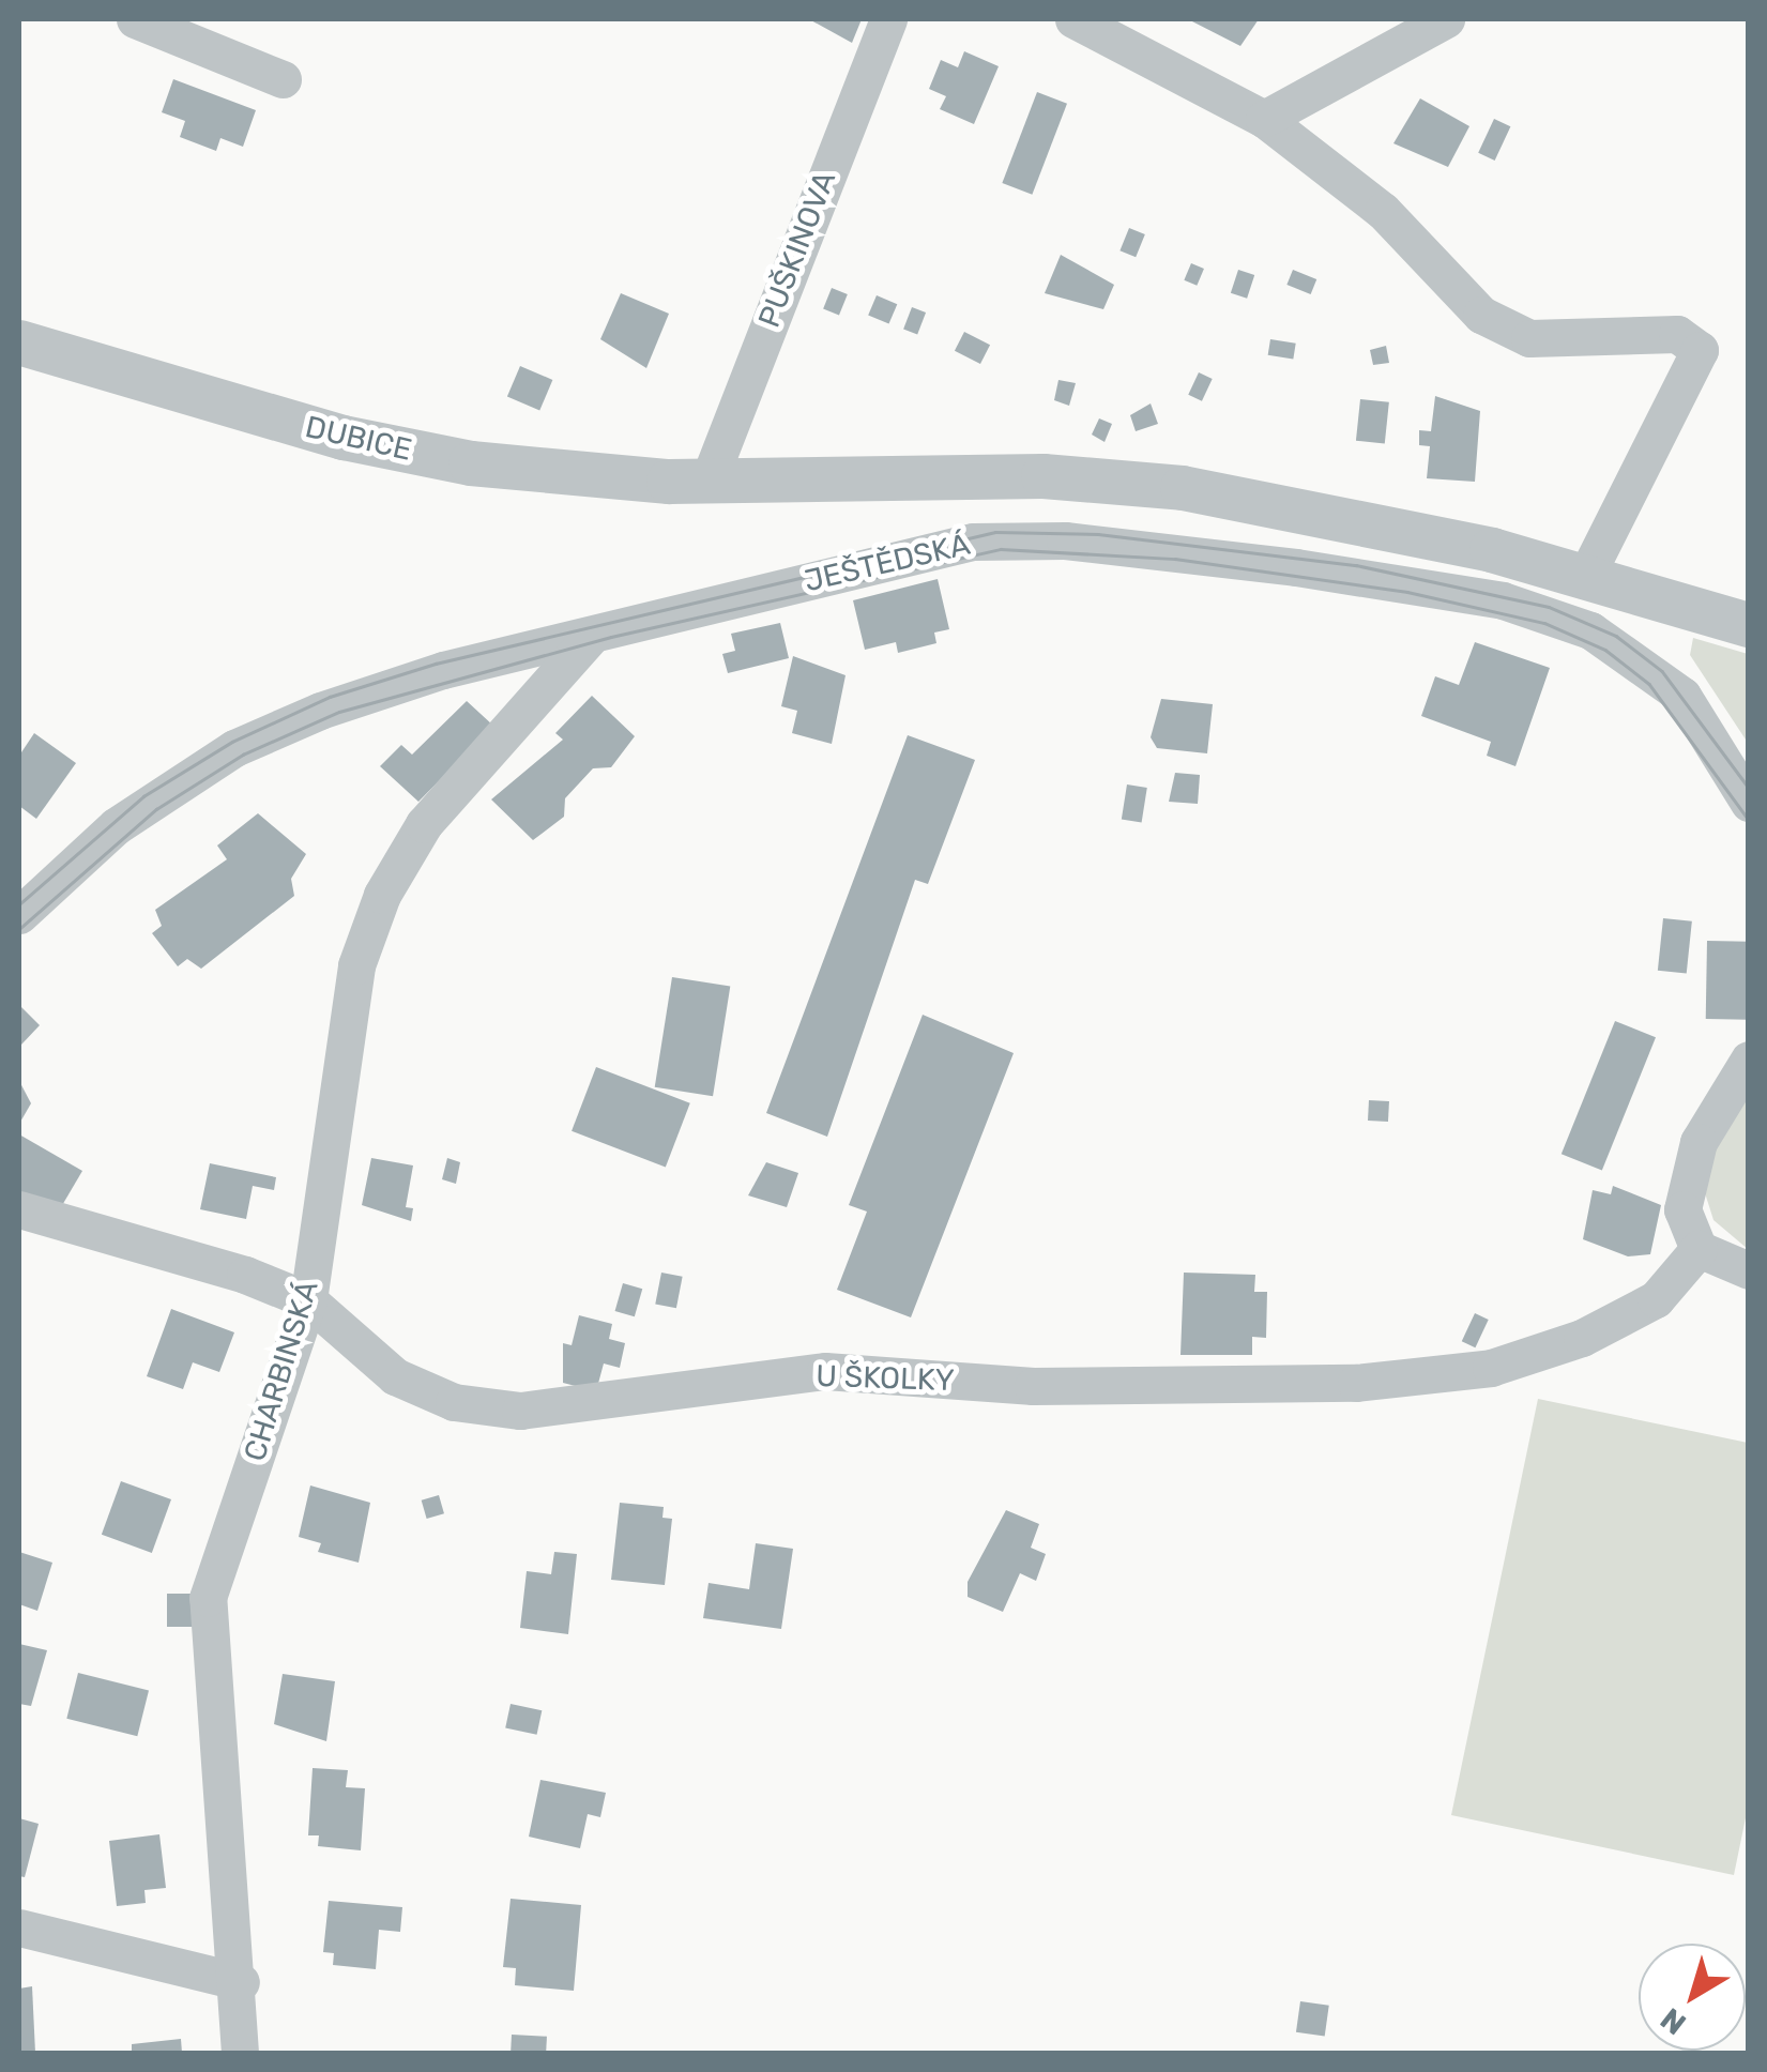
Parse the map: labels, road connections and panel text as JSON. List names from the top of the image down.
{
  "streets": {
    "street": [
      "PUŠKINOVA",
      "DUBICE",
      "JEŠTĚDSKÁ",
      "CHARBINSKÁ",
      "U ŠKOLKY"
    ]
  },
  "crossings": [
    ["PUŠKINOVA", "DUBICE"],
    ["JEŠTĚDSKÁ", "CHARBINSKÁ"],
    ["CHARBINSKÁ", "U ŠKOLKY"]
  ],
  "north": "bottom left"
}
